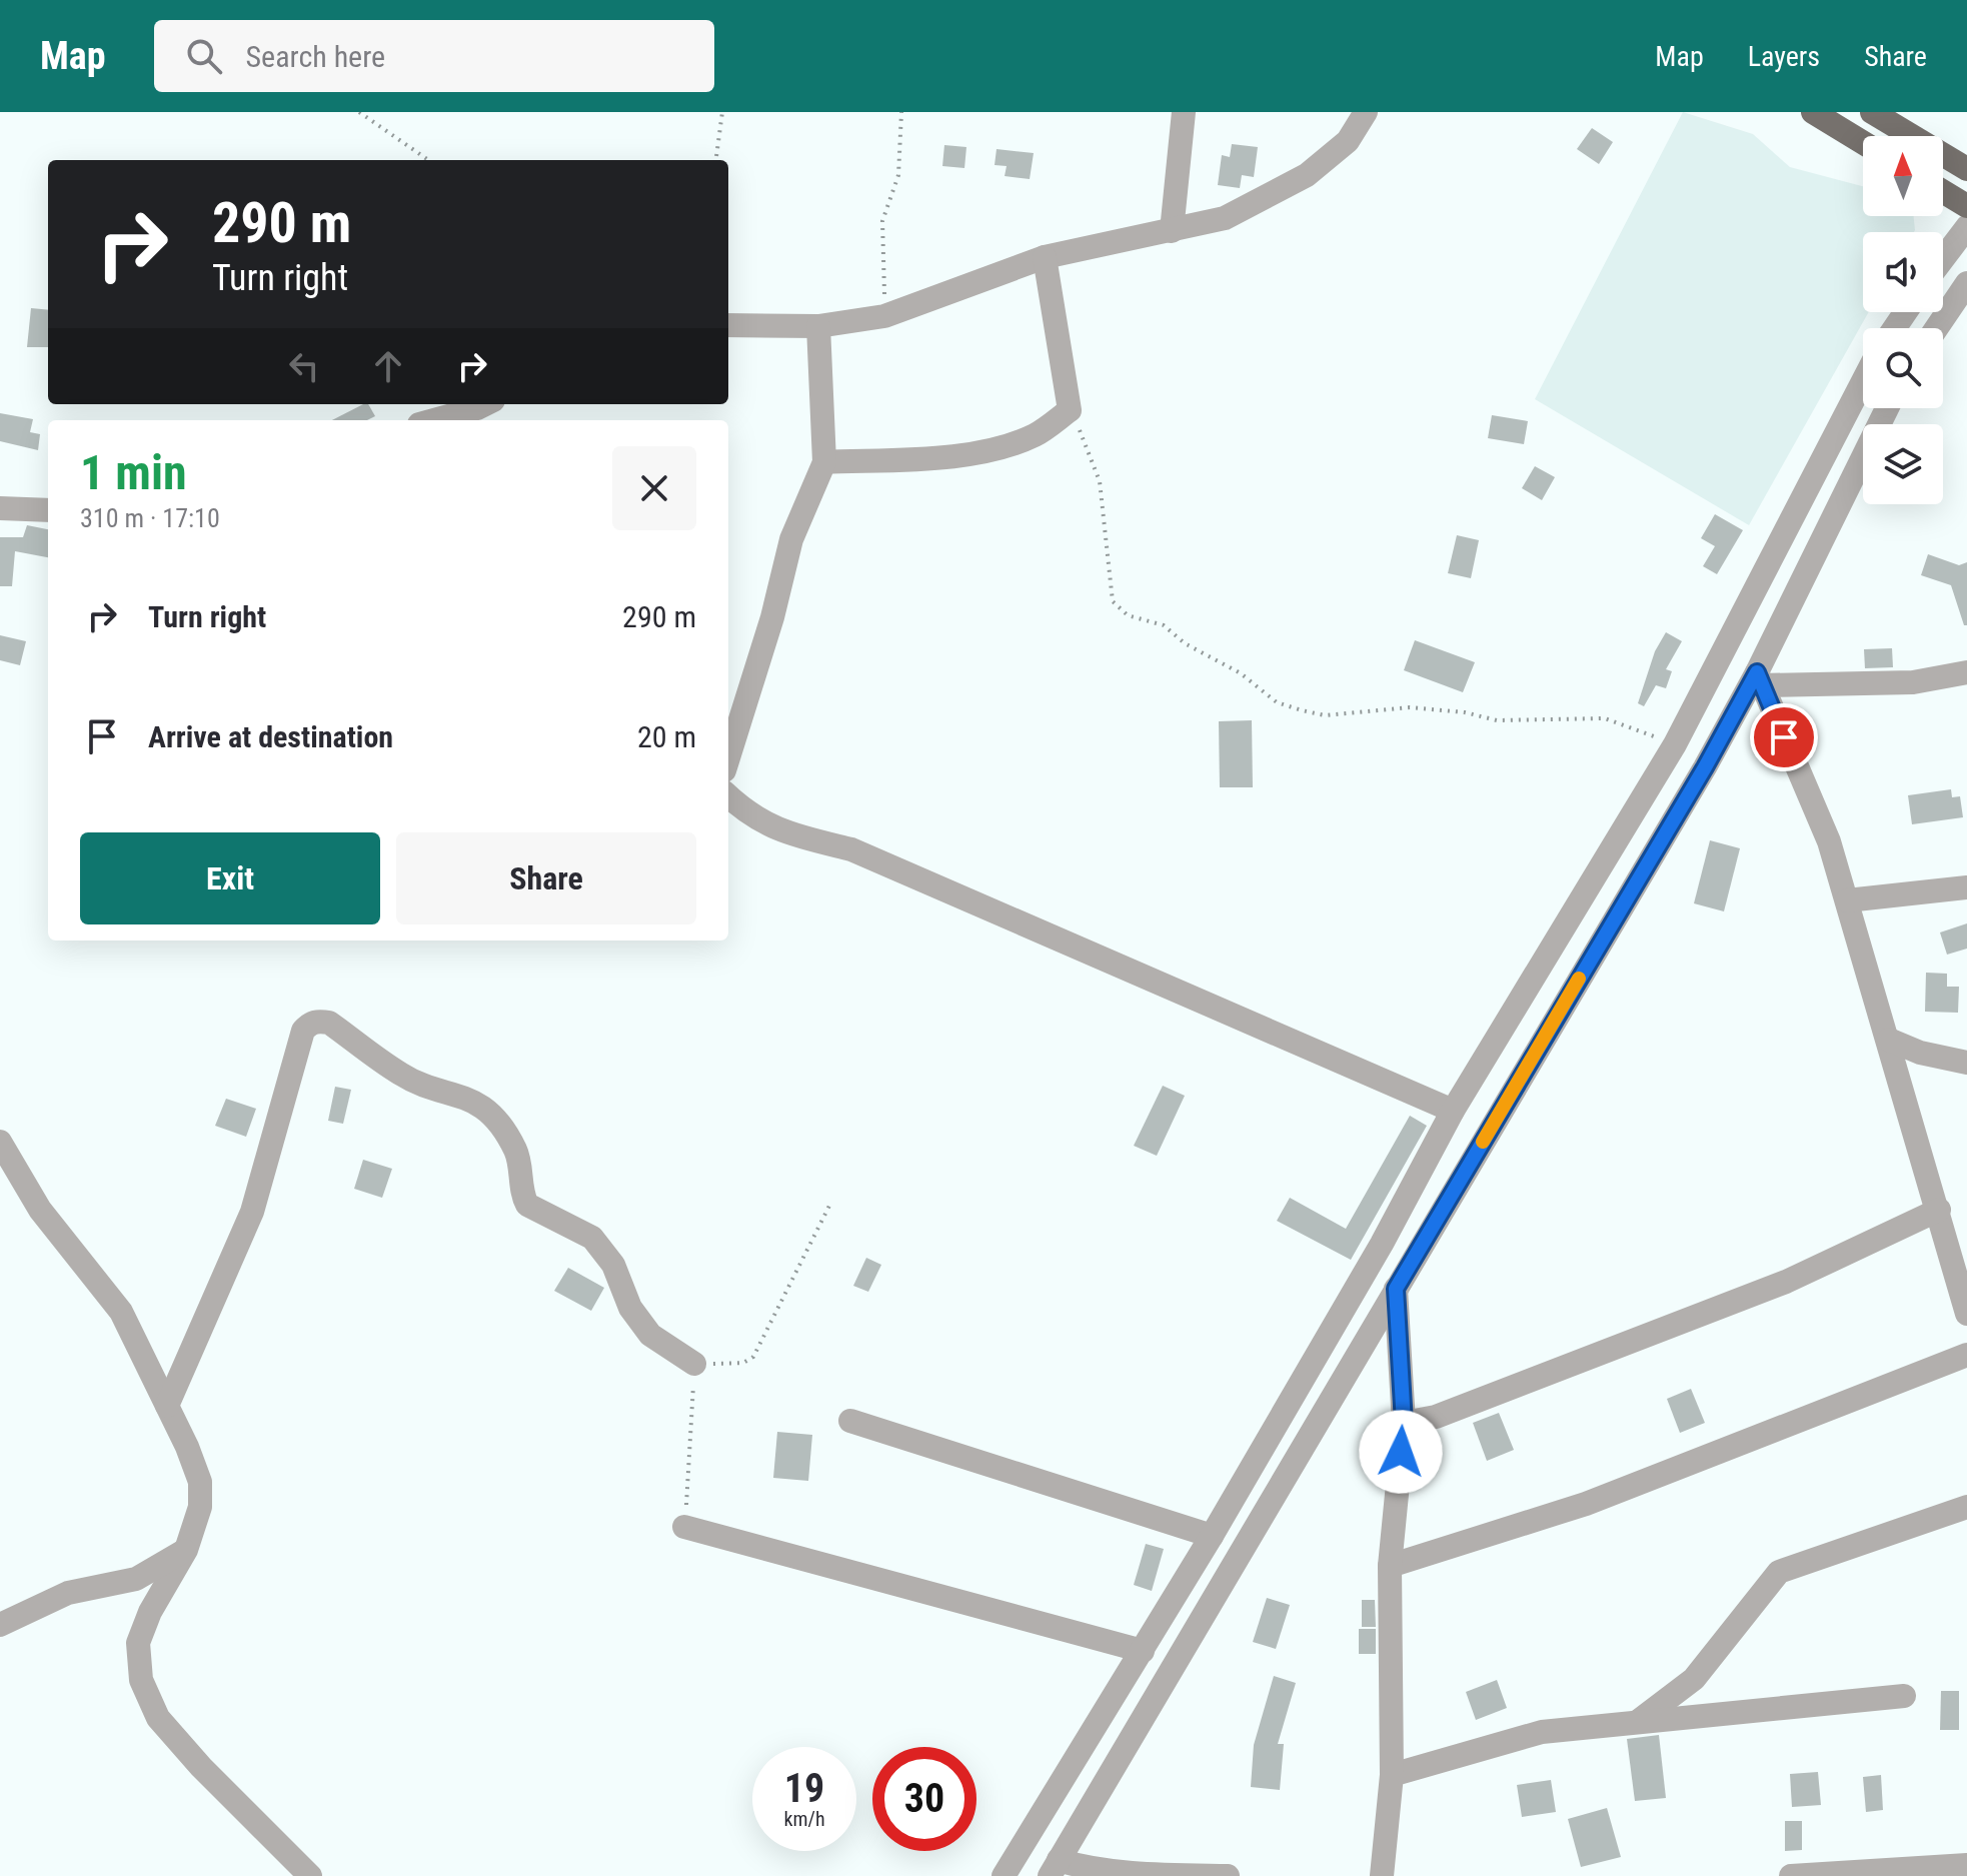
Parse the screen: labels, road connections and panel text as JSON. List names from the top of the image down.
{
  "north": "top",
  "page": {
    "header": "Map",
    "search": "Search here",
    "nav": ["Map", "Layers", "Share"],
    "turn": ["290 m", "Turn right"],
    "heading": ["1 min", "310 m · 17:10"],
    "list": [
      {
        "name": "Turn right",
        "value": "290 m"
      },
      {
        "name": "Arrive at destination",
        "value": "20 m"
      }
    ],
    "buttons": ["Exit", "Share"],
    "speed": "19 km/h",
    "limit": "30"
  }
}
